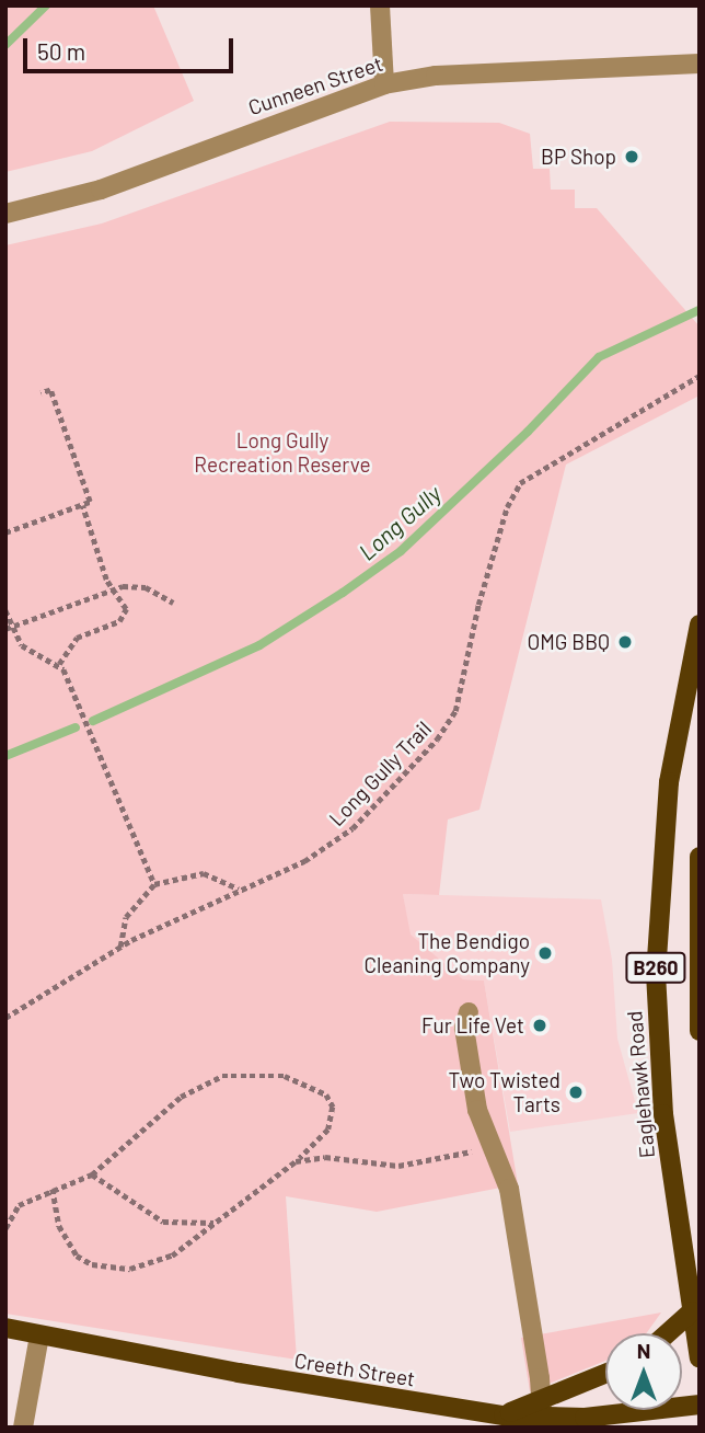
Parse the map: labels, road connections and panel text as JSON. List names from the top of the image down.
{
  "streets": {
    "main road": ["B260", "Eaglehawk Road", "Creeth Street"],
    "street": ["Cunneen Street"],
    "path": ["Long Gully Trail"]
  },
  "water": ["Long Gully"],
  "parks": ["Long Gully Recreation Reserve"],
  "places": [
    "BP Shop",
    "OMG BBQ",
    "The Bendigo Cleaning Company",
    "Fur Life Vet",
    "Two Twisted Tarts"
  ],
  "scale_bar": "50 m",
  "north": "top"
}
